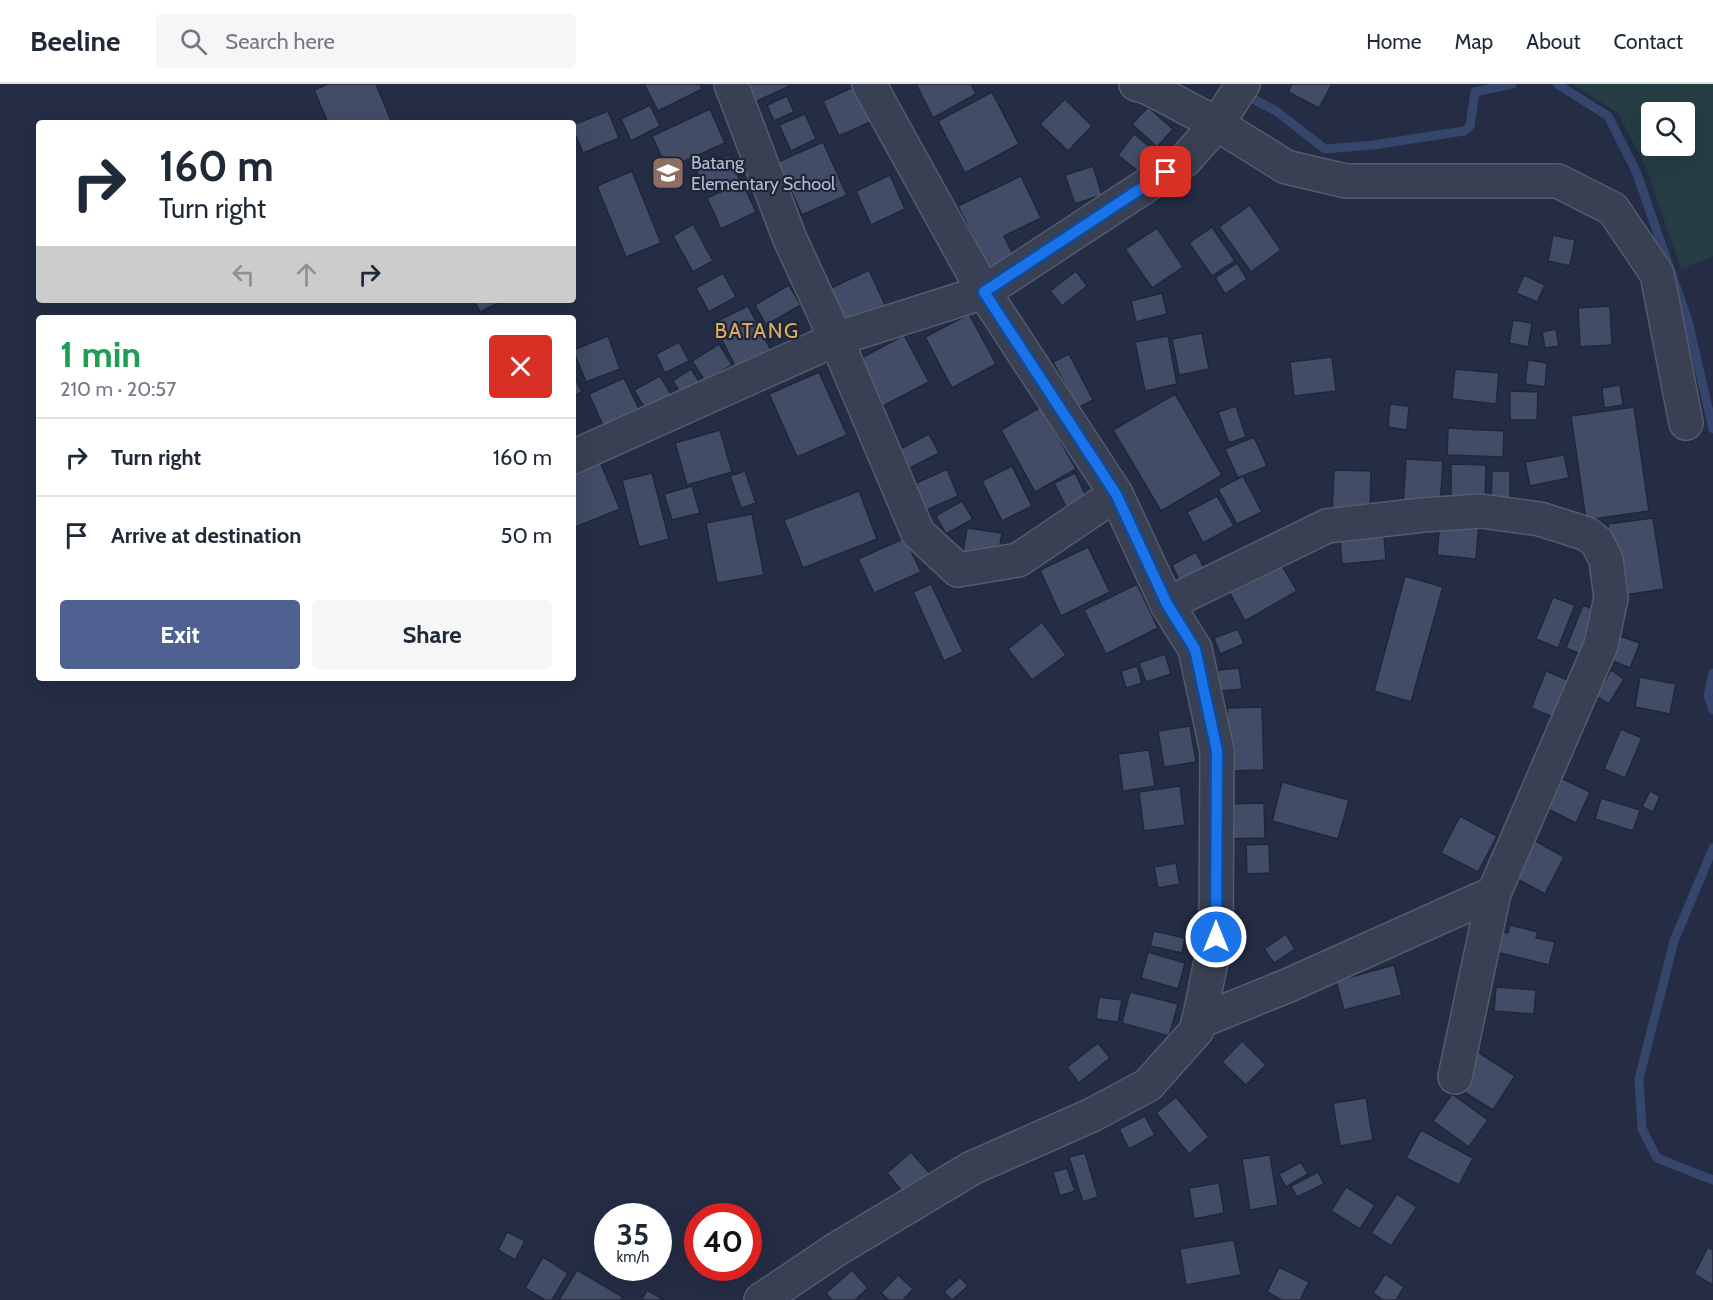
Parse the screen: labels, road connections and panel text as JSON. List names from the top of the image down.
{
  "districts": ["BATANG"],
  "places": {
    "school or university": ["Batang Elementary School"]
  },
  "page": {
    "header": "Beeline",
    "search": "Search here",
    "nav": [
      "Home",
      "Map",
      "About",
      "Contact"
    ],
    "turn": ["160 m", "Turn right"],
    "heading": ["1 min", "210 m · 20:57"],
    "list": [
      {
        "name": "Turn right",
        "value": "160 m"
      },
      {
        "name": "Arrive at destination",
        "value": "50 m"
      }
    ],
    "buttons": ["Exit", "Share"],
    "speed": "35 km/h",
    "limit": "40"
  }
}
